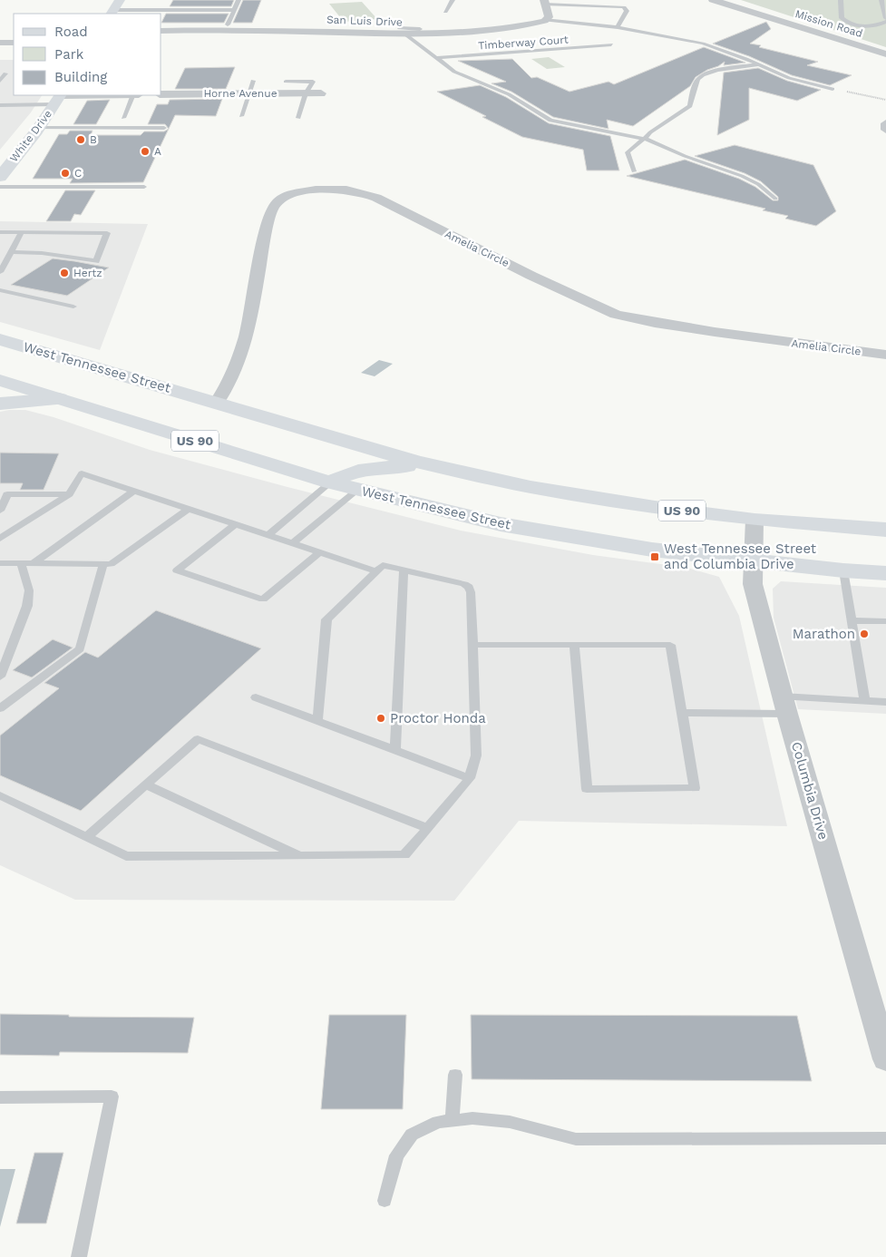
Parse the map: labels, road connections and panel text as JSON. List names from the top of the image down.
{
  "streets": {
    "main road": ["White Drive", "West Tennessee Street", "US 90"],
    "street": [
      "San Luis Drive",
      "Mission Road",
      "Horne Avenue",
      "Amelia Circle",
      "Columbia Drive"
    ],
    "lane": ["Timberway Court"]
  },
  "crossings": [
    ["Amelia Circle", "West Tennessee Street"],
    ["West Tennessee Street", "Columbia Drive"]
  ],
  "places": {
    "other": [
      "B",
      "A",
      "C",
      "Hertz",
      "Marathon",
      "Proctor Honda"
    ],
    "transit": ["West Tennessee Street and Columbia Drive"]
  },
  "legend": ["Road", "Park", "Building"]
}
